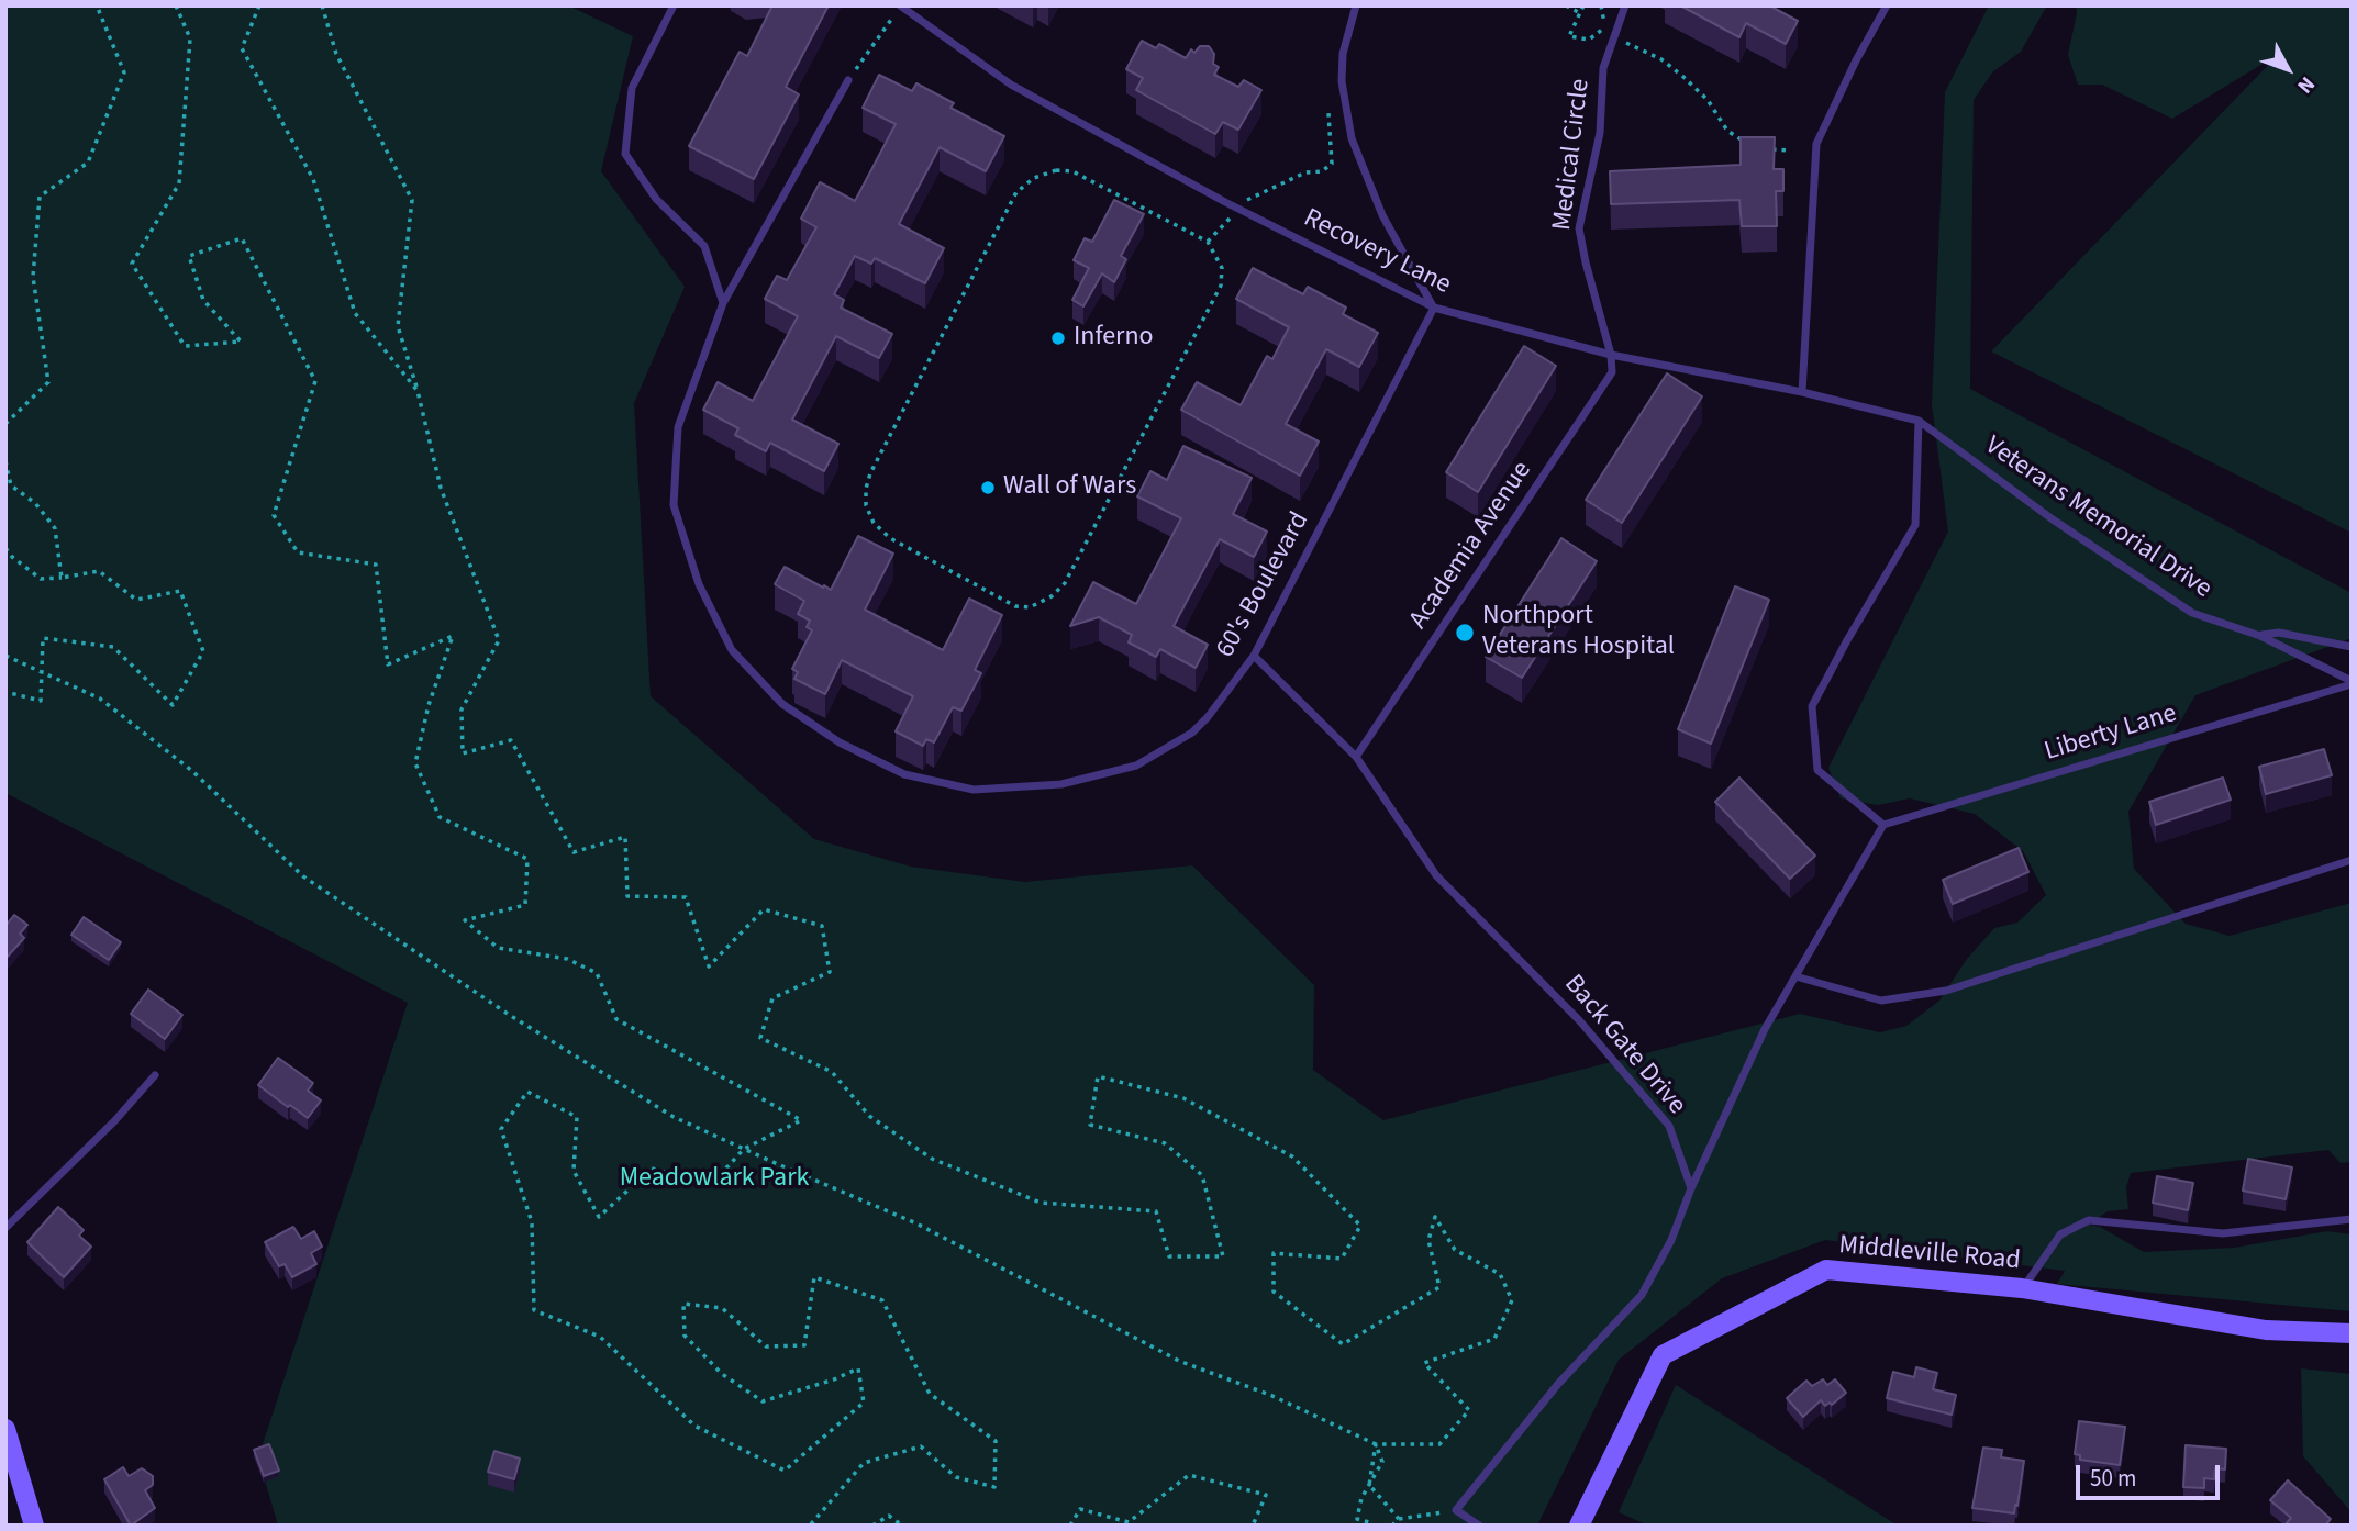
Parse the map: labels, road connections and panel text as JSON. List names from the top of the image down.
{
  "streets": {
    "street": ["Middleville Road"],
    "lane": [
      "Medical Circle",
      "Recovery Lane",
      "Veterans Memorial Drive",
      "Academia Avenue",
      "60's Boulevard",
      "Liberty Lane",
      "Back Gate Drive"
    ]
  },
  "crossings": [
    ["Medical Circle", "Recovery Lane"],
    ["Medical Circle", "Academia Avenue"],
    ["Recovery Lane", "Veterans Memorial Drive"],
    ["Recovery Lane", "Academia Avenue"],
    ["Recovery Lane", "60's Boulevard"],
    ["Veterans Memorial Drive", "Liberty Lane"],
    ["Academia Avenue", "Back Gate Drive"],
    ["60's Boulevard", "Back Gate Drive"]
  ],
  "parks": ["Meadowlark Park"],
  "places": ["Inferno", "Wall of Wars", "Northport Veterans Hospital"],
  "scale_bar": "50 m",
  "north": "bottom right"
}
